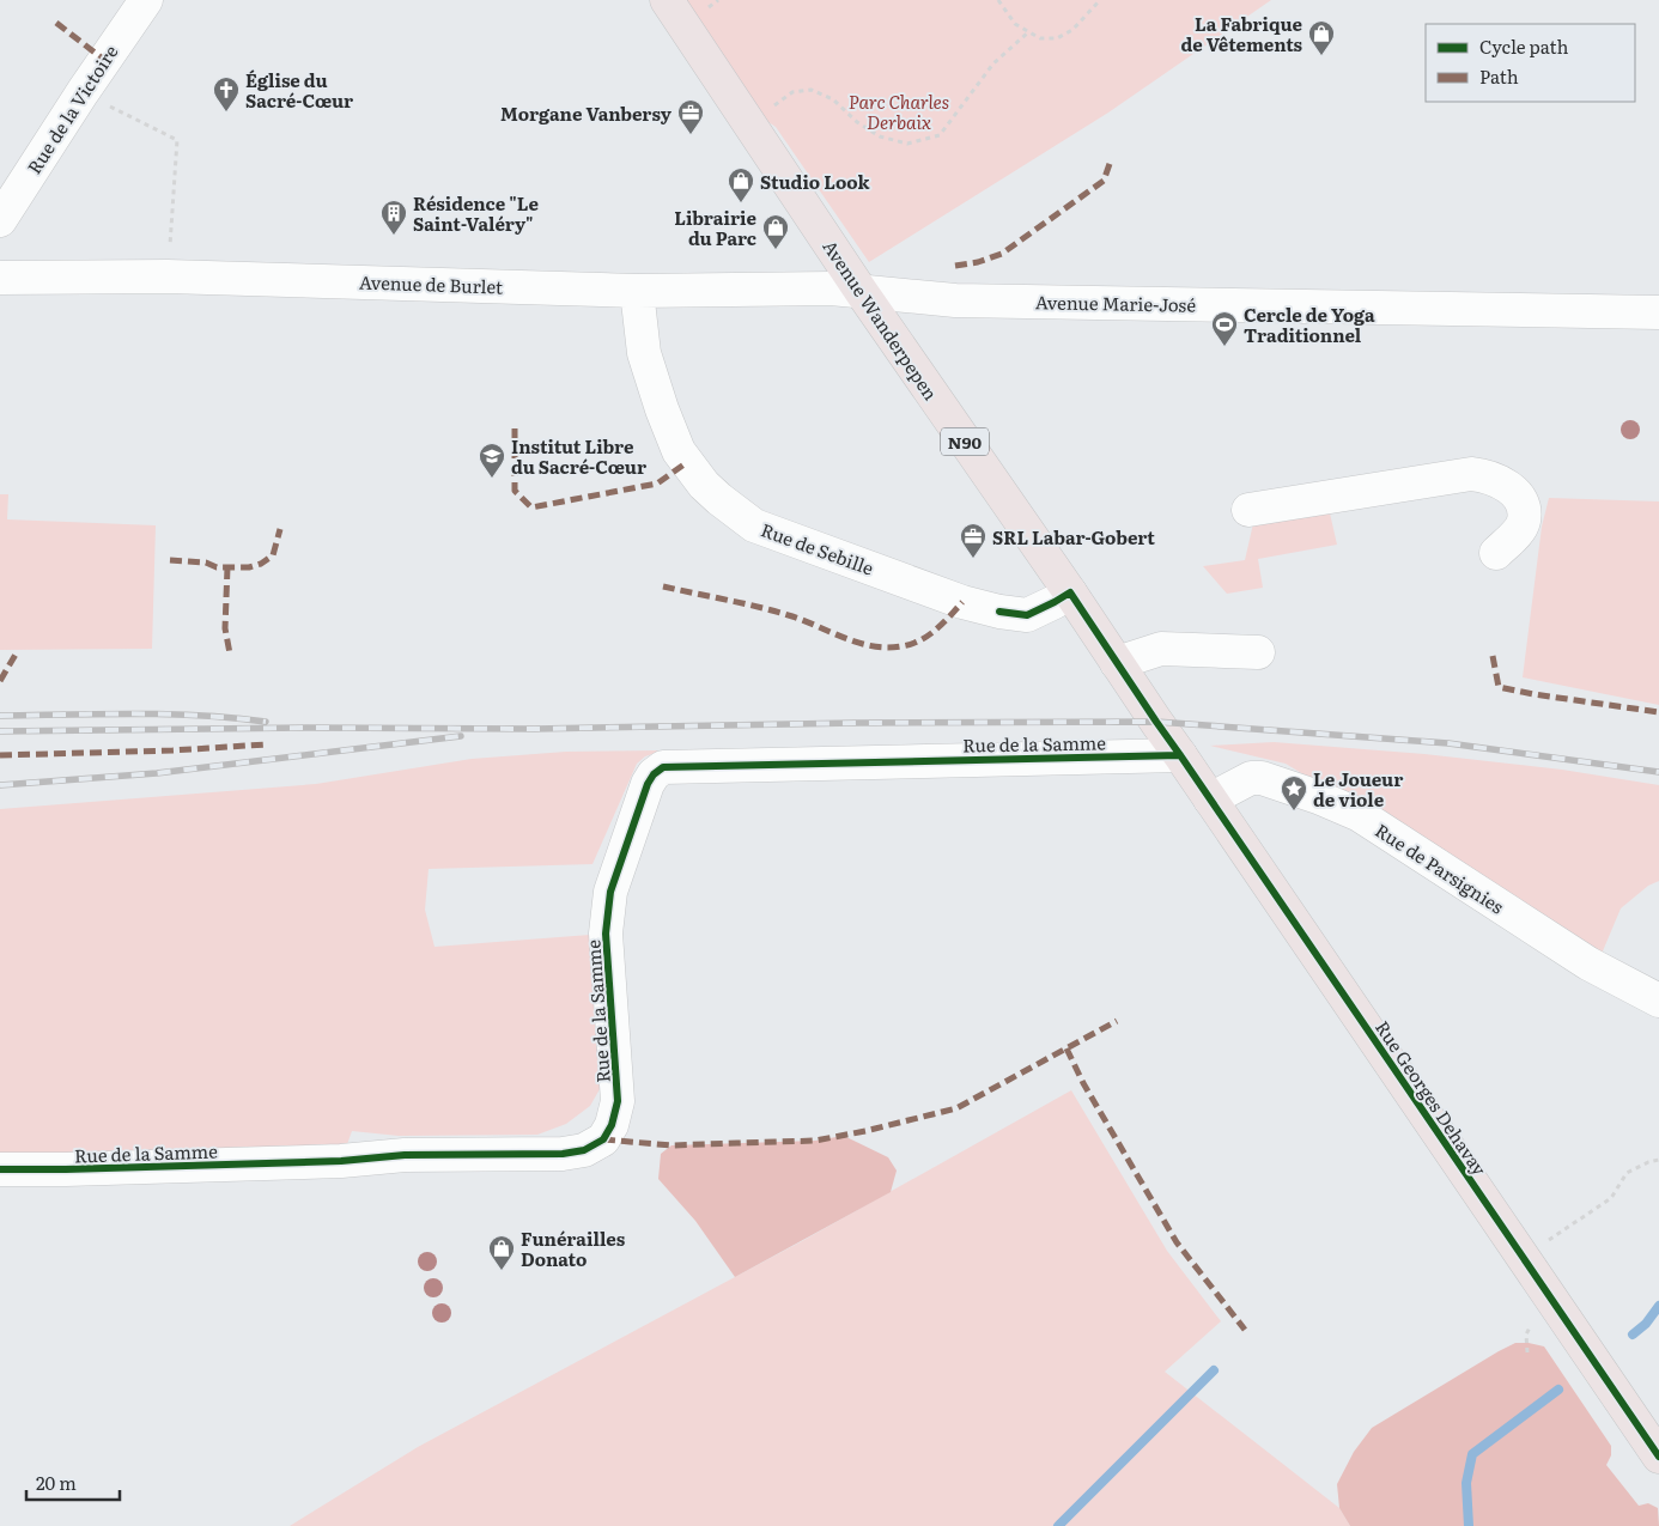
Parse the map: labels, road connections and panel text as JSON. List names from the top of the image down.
{
  "streets": {
    "main road": ["Avenue Wanderpepen", "N90", "Rue Georges Dehavay"],
    "street": [
      "Rue de la Victoire",
      "Avenue de Burlet",
      "Avenue Marie-José",
      "Rue de Sebille",
      "Rue de la Samme",
      "Rue de Parsignies"
    ]
  },
  "crossings": [
    ["Avenue de Burlet", "Avenue Marie-José"],
    ["Avenue de Burlet", "Avenue Wanderpepen"],
    ["Avenue de Burlet", "Rue de Sebille"],
    ["Avenue Marie-José", "Avenue Wanderpepen"],
    ["Avenue Wanderpepen", "Rue de Sebille"],
    ["Avenue Wanderpepen", "Rue de la Samme"],
    ["Avenue Wanderpepen", "Rue Georges Dehavay"],
    ["Rue de la Samme", "Rue Georges Dehavay"],
    ["Rue de Parsignies", "Rue Georges Dehavay"]
  ],
  "parks": ["Parc Charles Derbaix"],
  "places": {
    "shop": [
      "La Fabrique de Vêtements",
      "Studio Look",
      "Librairie du Parc",
      "Funérailles Donato"
    ],
    "church": ["Église du Sacré-Cœur"],
    "office": ["Morgane Vanbersy", "SRL Labar-Gobert"],
    "building": ["Résidence \"Le Saint-Valéry\""],
    "sports": ["Cercle de Yoga Traditionnel"],
    "school or university": ["Institut Libre du Sacré-Cœur"],
    "place": ["Le Joueur de viole"]
  },
  "legend": ["Cycle path", "Path"],
  "scale_bar": "20 m"
}
